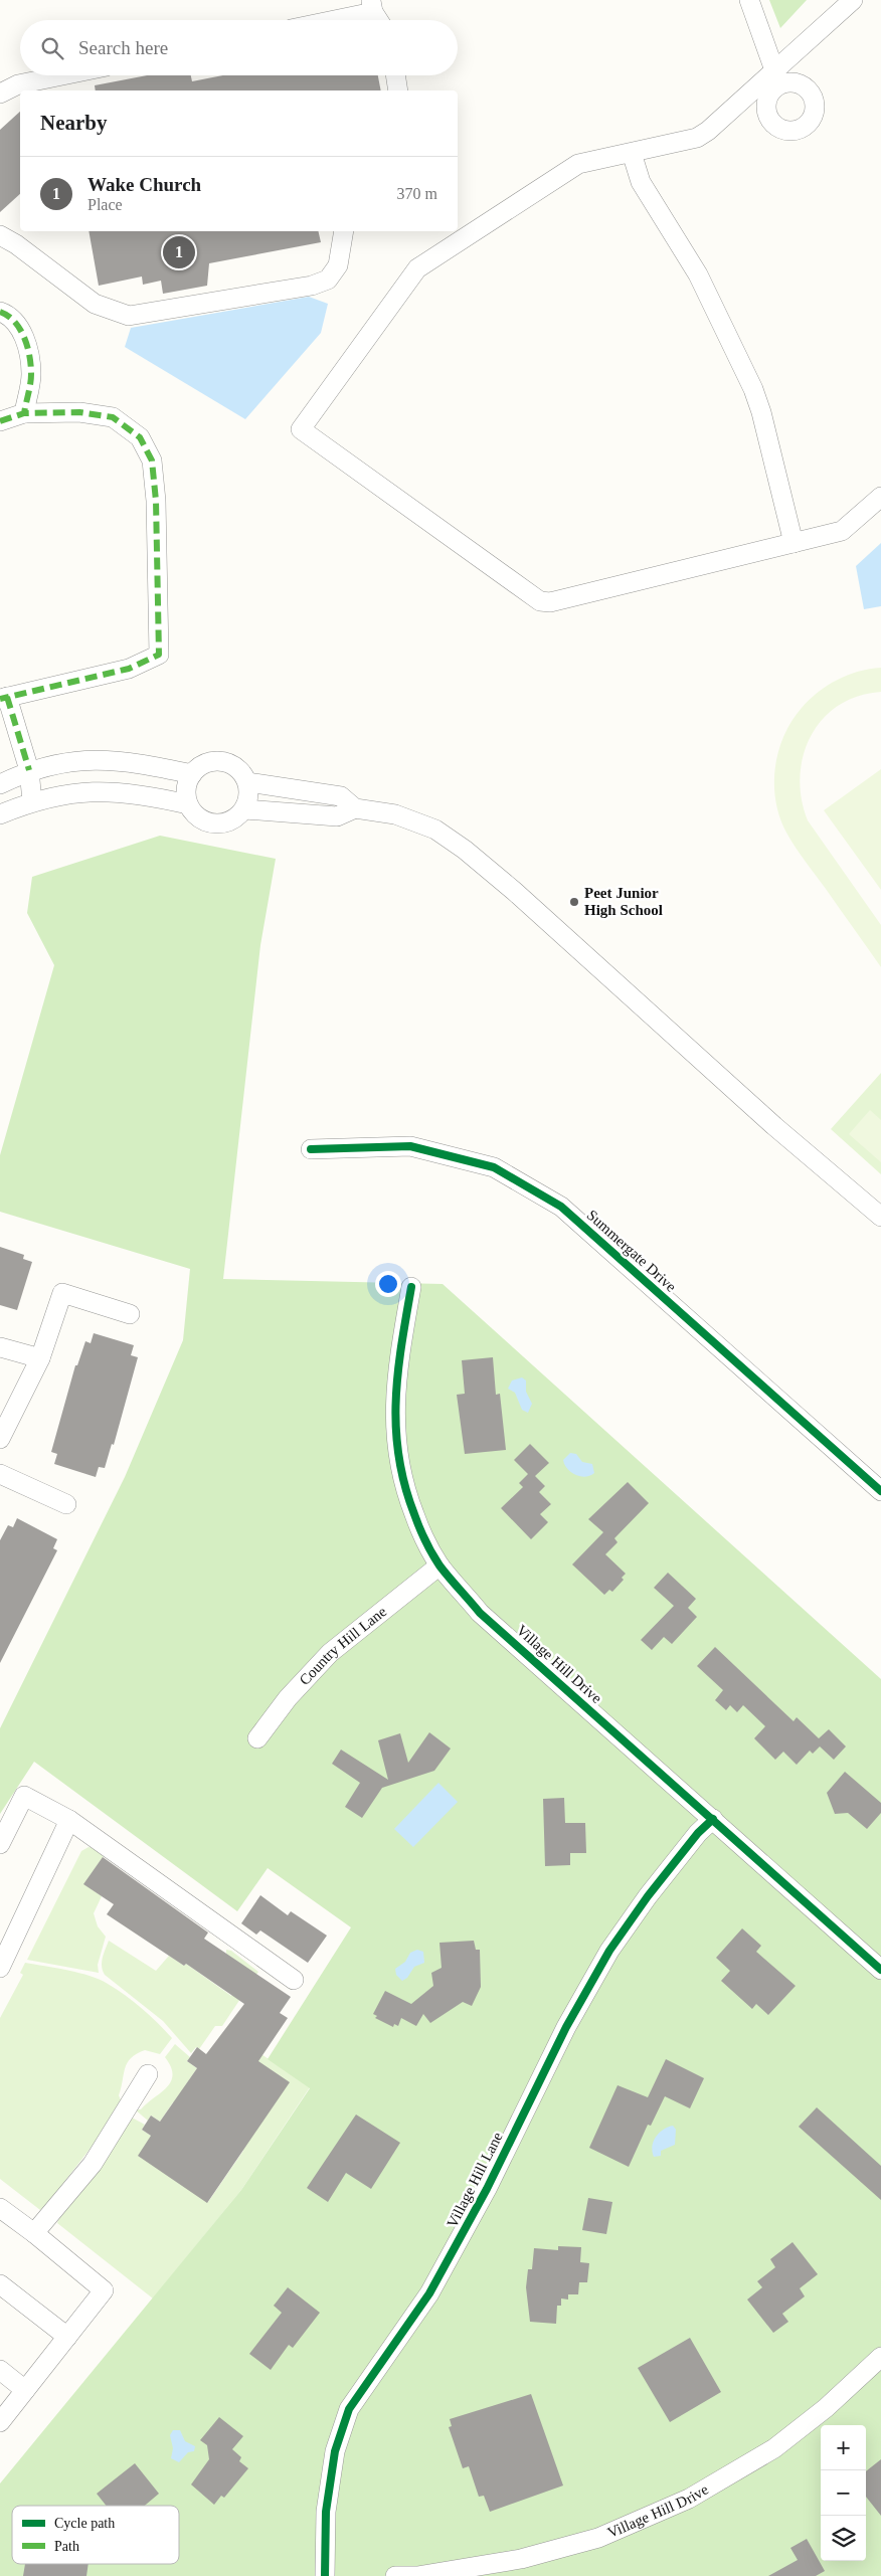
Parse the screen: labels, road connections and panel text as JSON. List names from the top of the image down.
{
  "streets": {
    "street": [
      "Summergate Drive",
      "Country Hill Lane",
      "Village Hill Drive",
      "Village Hill Lane"
    ]
  },
  "crossings": [
    ["Country Hill Lane", "Village Hill Drive"],
    ["Village Hill Drive", "Village Hill Lane"]
  ],
  "places": ["Peet Junior High School"],
  "legend": ["Cycle path", "Path"],
  "page": {
    "search": "Search here",
    "heading": "Nearby",
    "list": [
      {
        "mark": "1",
        "name": "Wake Church",
        "note": "Place",
        "value": "370 m"
      }
    ],
    "pins": "1",
    "map_buttons": ["+", "−"]
  }
}
